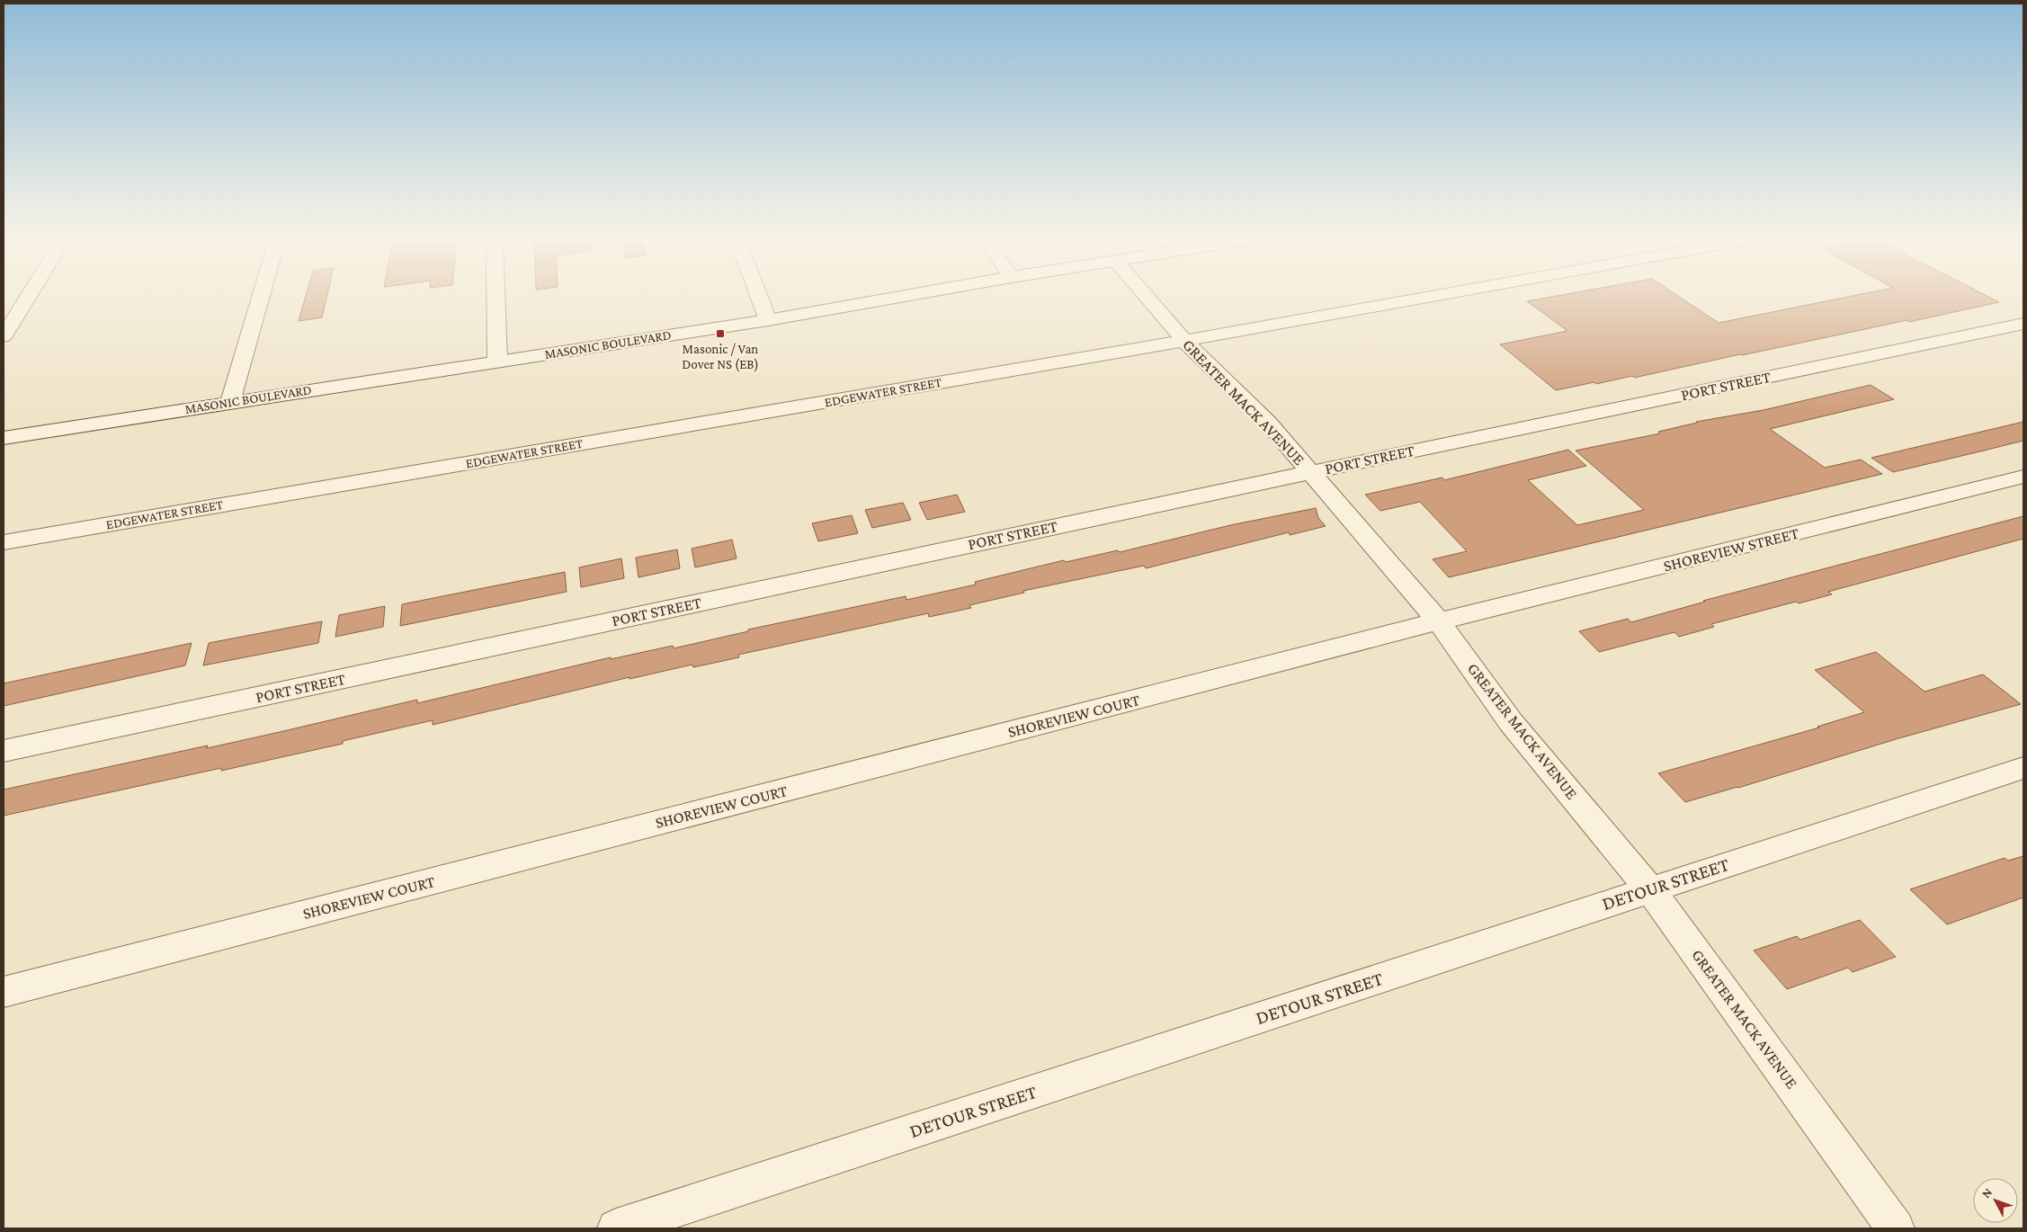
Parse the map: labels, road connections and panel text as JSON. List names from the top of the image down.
{
  "streets": {
    "street": [
      "MASONIC BOULEVARD",
      "PORT STREET",
      "EDGEWATER STREET",
      "GREATER MACK AVENUE",
      "SHOREVIEW STREET",
      "SHOREVIEW COURT",
      "DETOUR STREET"
    ]
  },
  "crossings": [
    ["PORT STREET", "GREATER MACK AVENUE"],
    ["EDGEWATER STREET", "GREATER MACK AVENUE"],
    ["GREATER MACK AVENUE", "SHOREVIEW STREET"],
    ["GREATER MACK AVENUE", "SHOREVIEW COURT"],
    ["GREATER MACK AVENUE", "DETOUR STREET"],
    ["SHOREVIEW STREET", "SHOREVIEW COURT"]
  ],
  "places": {
    "transit": ["Masonic / Van Dover NS (EB)"]
  },
  "north": "top left"
}
